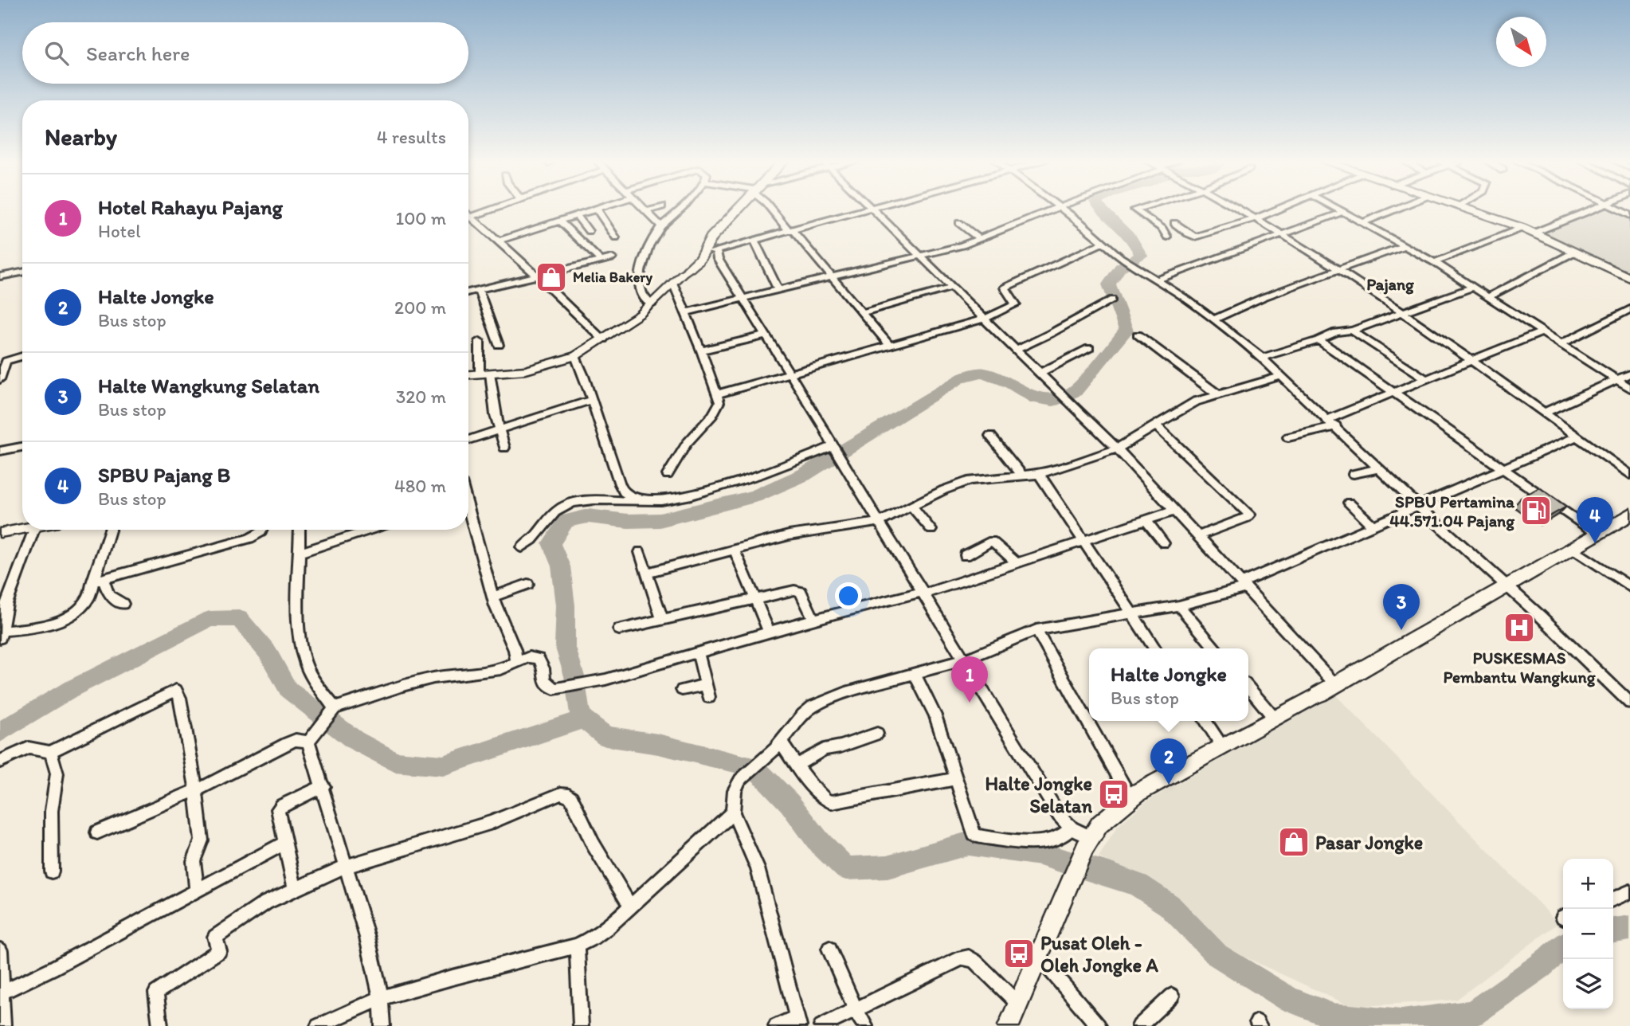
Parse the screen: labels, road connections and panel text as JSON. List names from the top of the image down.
{
  "districts": ["Pajang"],
  "places": {
    "shop": ["Melia Bakery", "Pasar Jongke"],
    "fuel station": ["SPBU Pertamina 44.571.04 Pajang"],
    "hospital": ["PUSKESMAS Pembantu Wangkung"],
    "bus stop": ["Halte Jongke Selatan", "Pusat Oleh - Oleh Jongke A"]
  },
  "north": "bottom right",
  "page": {
    "search": "Search here",
    "heading": ["Nearby", "4 results"],
    "list": [
      {
        "mark": "1",
        "name": "Hotel Rahayu Pajang",
        "note": "Hotel",
        "value": "100 m"
      },
      {
        "mark": "2",
        "name": "Halte Jongke",
        "note": "Bus stop",
        "value": "200 m"
      },
      {
        "mark": "3",
        "name": "Halte Wangkung Selatan",
        "note": "Bus stop",
        "value": "320 m"
      },
      {
        "mark": "4",
        "name": "SPBU Pajang B",
        "note": "Bus stop",
        "value": "480 m"
      }
    ],
    "pins": [
      "4",
      "3",
      "1",
      "2"
    ],
    "popup": ["Halte Jongke", "Bus stop"],
    "map_buttons": ["+", "−"]
  }
}
